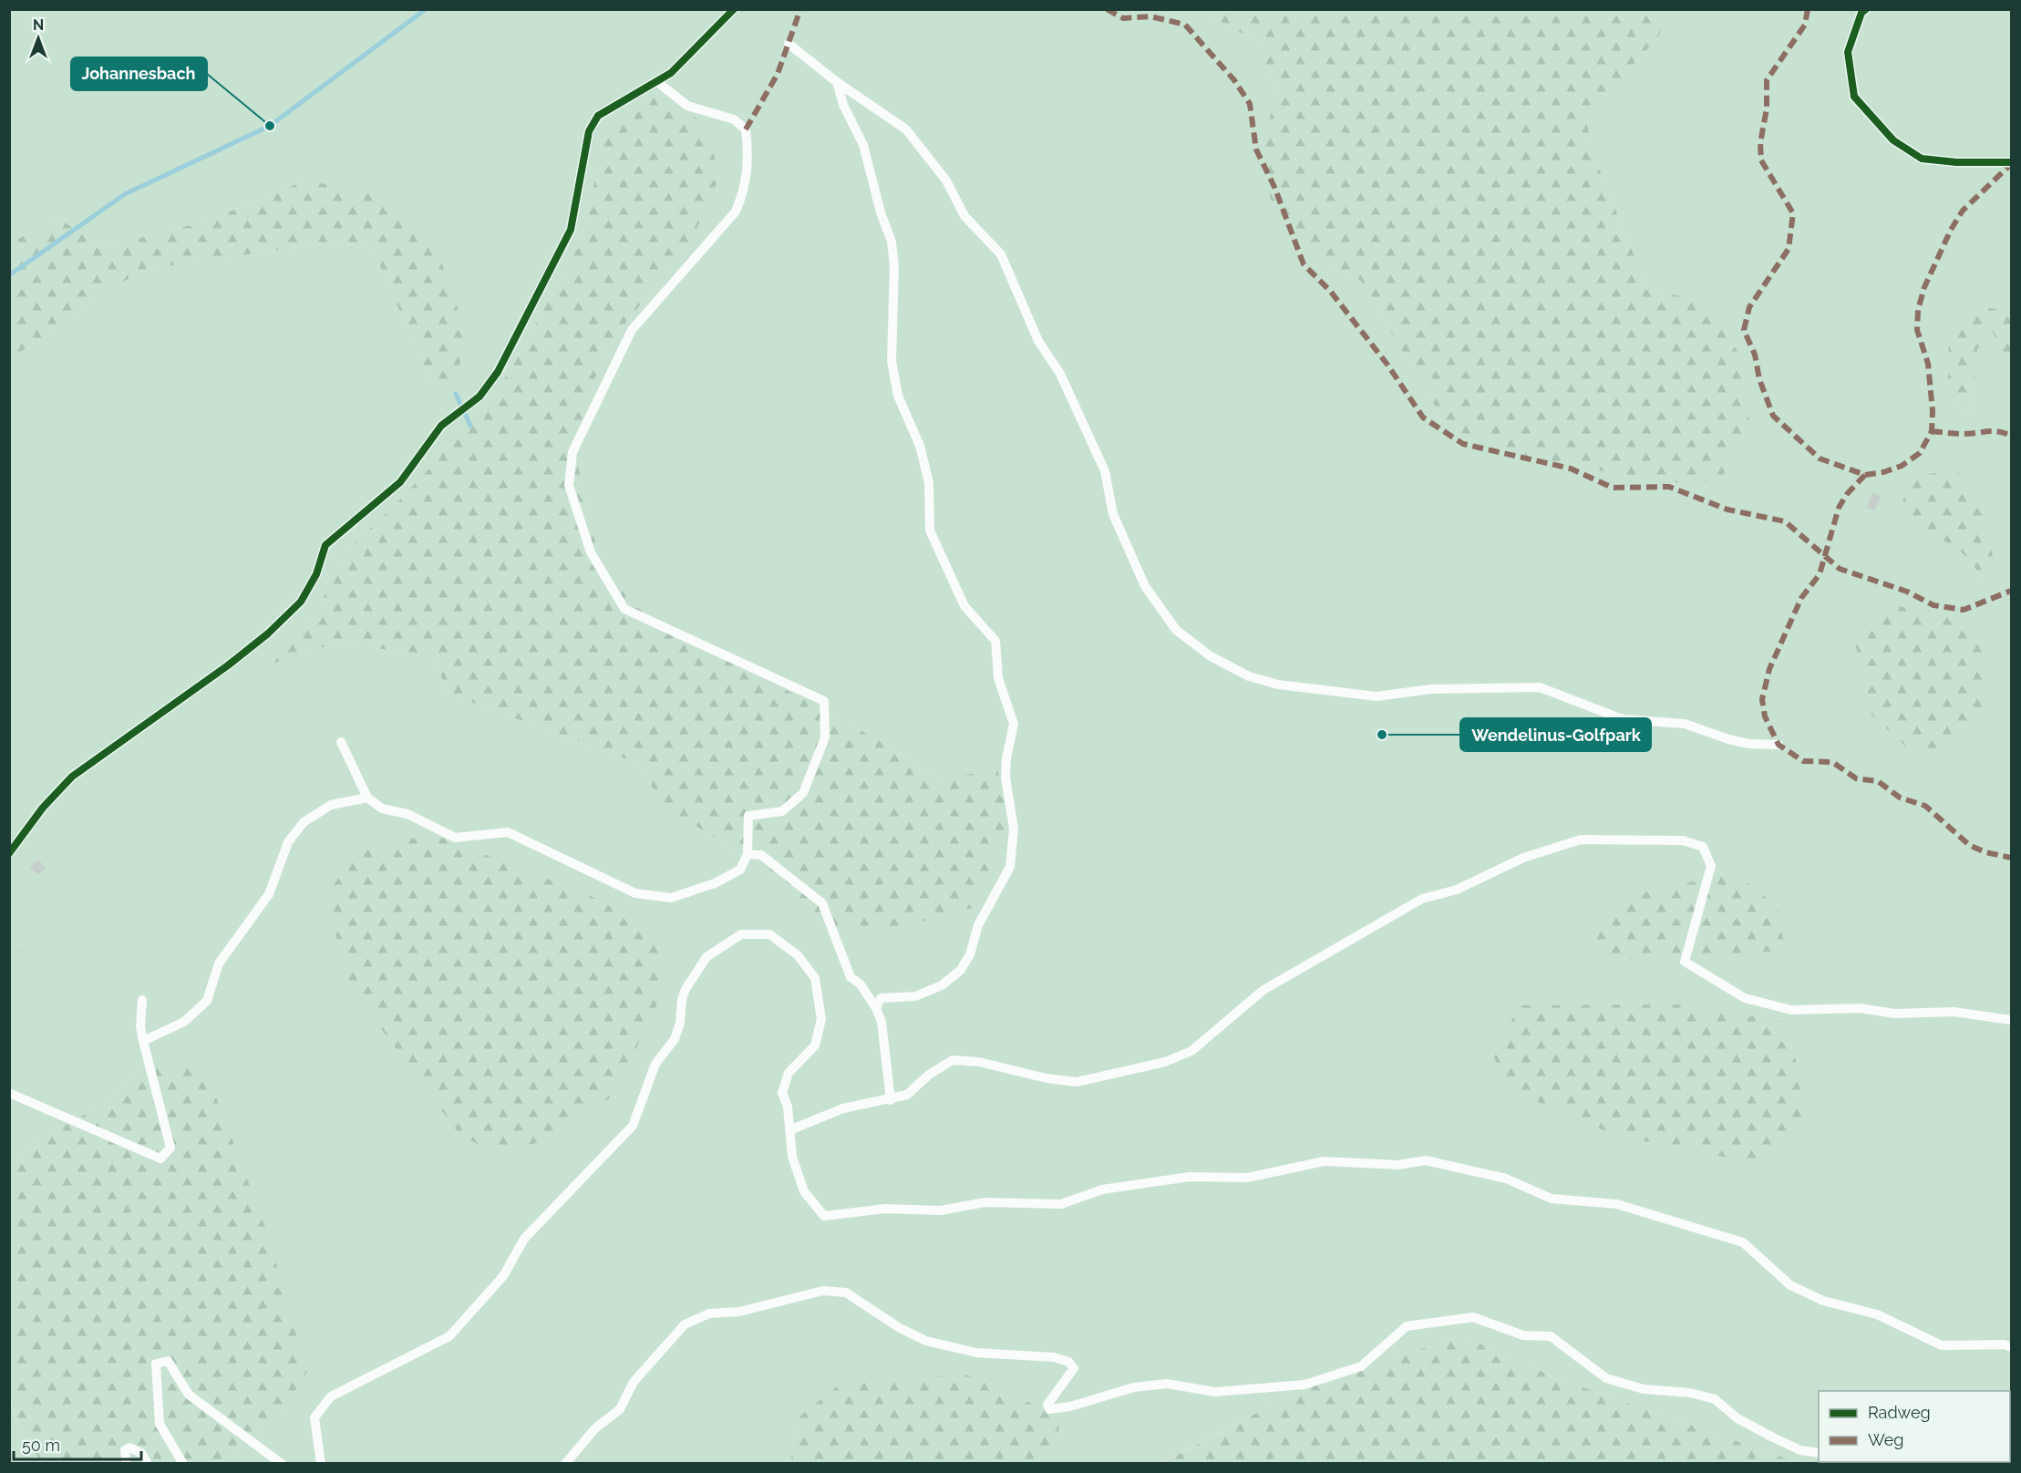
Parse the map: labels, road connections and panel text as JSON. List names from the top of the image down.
{
  "places": ["Johannesbach", "Wendelinus-Golfpark"],
  "legend": ["Radweg", "Weg"],
  "scale_bar": "50 m",
  "north": "top"
}
